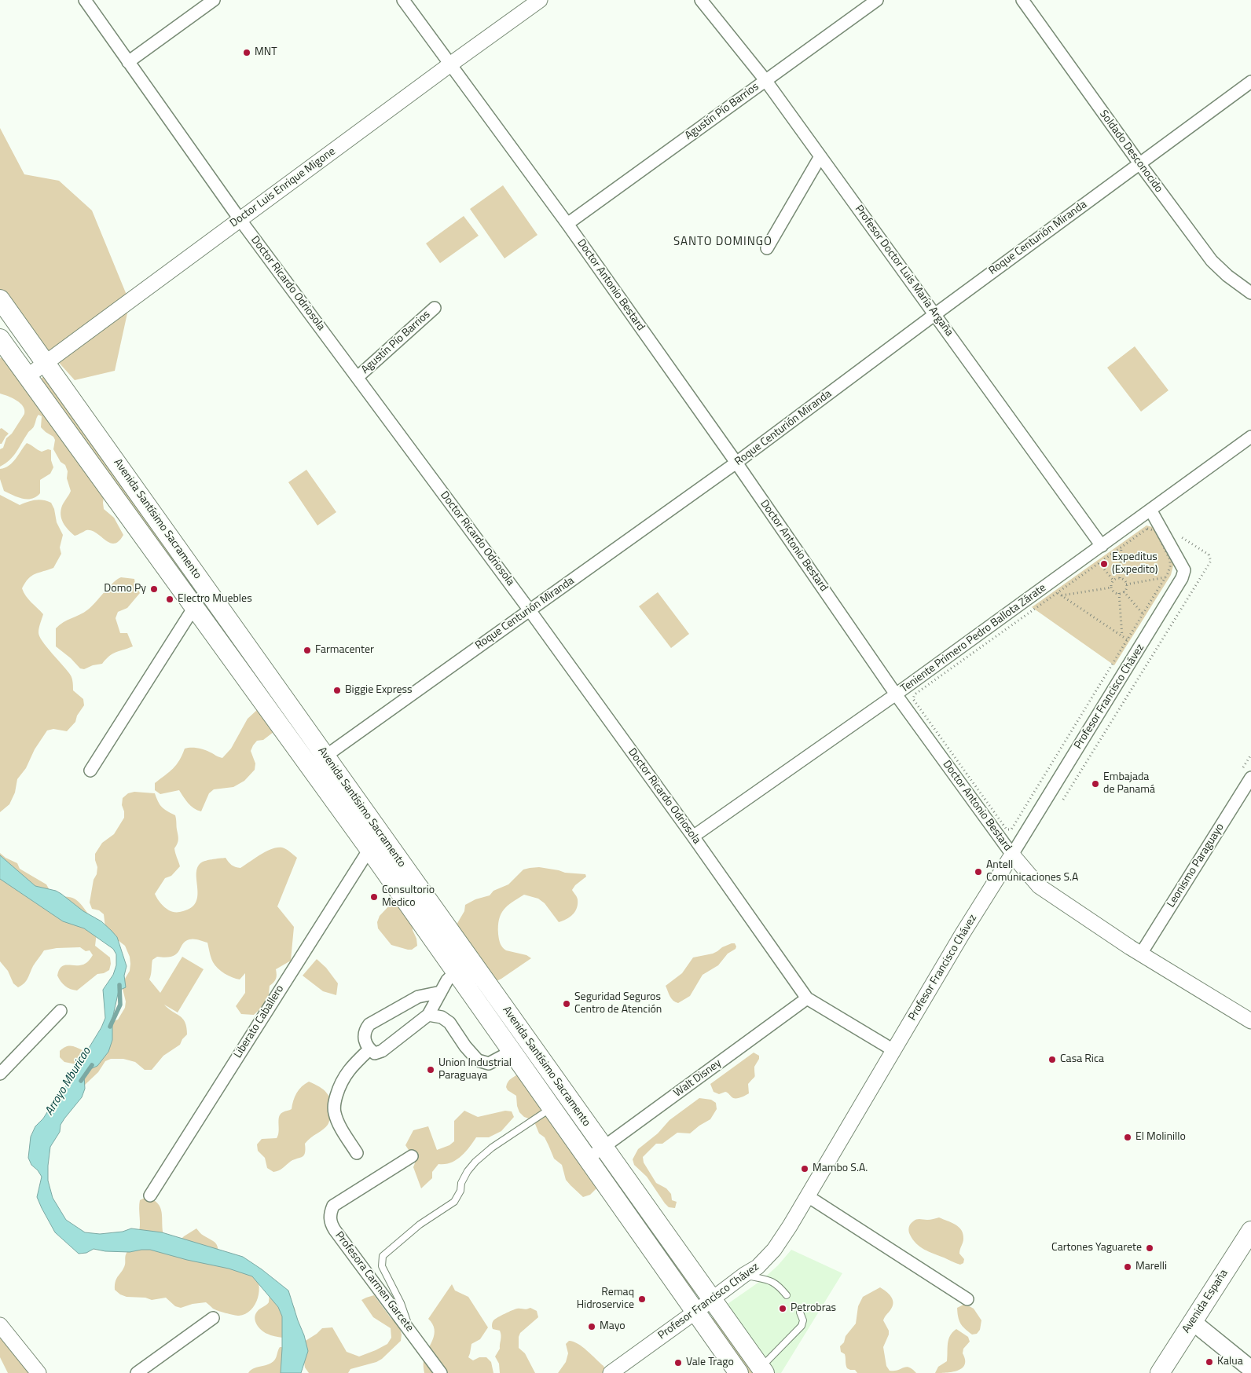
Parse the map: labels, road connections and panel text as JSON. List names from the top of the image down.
{
  "streets": {
    "main road": ["Avenida Santísimo Sacramento", "Avenida España"],
    "street": [
      "Agustín Pío Barrios",
      "Soldado Desconocido",
      "Doctor Luis Enrique Migone",
      "Roque Centurión Miranda",
      "Profesor Doctor Luis María Argaña",
      "Doctor Ricardo Odriosola",
      "Doctor Antonio Bestard",
      "Teniente Primero Pedro Ballota Zárate",
      "Profesor Francisco Chávez",
      "Leonismo Paraguayo",
      "Liberato Caballero",
      "Walt Disney",
      "Profesora Carmen Garcete"
    ]
  },
  "crossings": [
    ["Agustín Pío Barrios", "Profesor Doctor Luis María Argaña"],
    ["Agustín Pío Barrios", "Doctor Ricardo Odriosola"],
    ["Agustín Pío Barrios", "Doctor Antonio Bestard"],
    ["Soldado Desconocido", "Roque Centurión Miranda"],
    ["Doctor Luis Enrique Migone", "Doctor Ricardo Odriosola"],
    ["Doctor Luis Enrique Migone", "Doctor Antonio Bestard"],
    ["Doctor Luis Enrique Migone", "Avenida Santísimo Sacramento"],
    ["Roque Centurión Miranda", "Profesor Doctor Luis María Argaña"],
    ["Roque Centurión Miranda", "Doctor Ricardo Odriosola"],
    ["Roque Centurión Miranda", "Doctor Antonio Bestard"],
    ["Roque Centurión Miranda", "Avenida Santísimo Sacramento"],
    ["Profesor Doctor Luis María Argaña", "Teniente Primero Pedro Ballota Zárate"],
    ["Doctor Ricardo Odriosola", "Teniente Primero Pedro Ballota Zárate"],
    ["Doctor Ricardo Odriosola", "Profesor Francisco Chávez"],
    ["Doctor Ricardo Odriosola", "Walt Disney"],
    ["Doctor Antonio Bestard", "Teniente Primero Pedro Ballota Zárate"],
    ["Doctor Antonio Bestard", "Profesor Francisco Chávez"],
    ["Doctor Antonio Bestard", "Leonismo Paraguayo"],
    ["Avenida Santísimo Sacramento", "Profesor Francisco Chávez"],
    ["Avenida Santísimo Sacramento", "Liberato Caballero"],
    ["Avenida Santísimo Sacramento", "Walt Disney"],
    ["Teniente Primero Pedro Ballota Zárate", "Profesor Francisco Chávez"]
  ],
  "districts": ["SANTO DOMINGO"],
  "water": ["Arroyo Mburicao"],
  "places": [
    "MNT",
    "Expeditus (Expedito)",
    "Domo Py",
    "Electro Muebles",
    "Farmacenter",
    "Biggie Express",
    "Embajada de Panamá",
    "Antell Comunicaciones S.A",
    "Consultorio Medico",
    "Seguridad Seguros Centro de Atención",
    "Casa Rica",
    "Union Industrial Paraguaya",
    "El Molinillo",
    "Mambo S.A.",
    "Cartones Yaguarete",
    "Marelli",
    "Remaq Hidroservice",
    "Petrobras",
    "Mayo",
    "Kalua",
    "Vale Trago"
  ]
}
